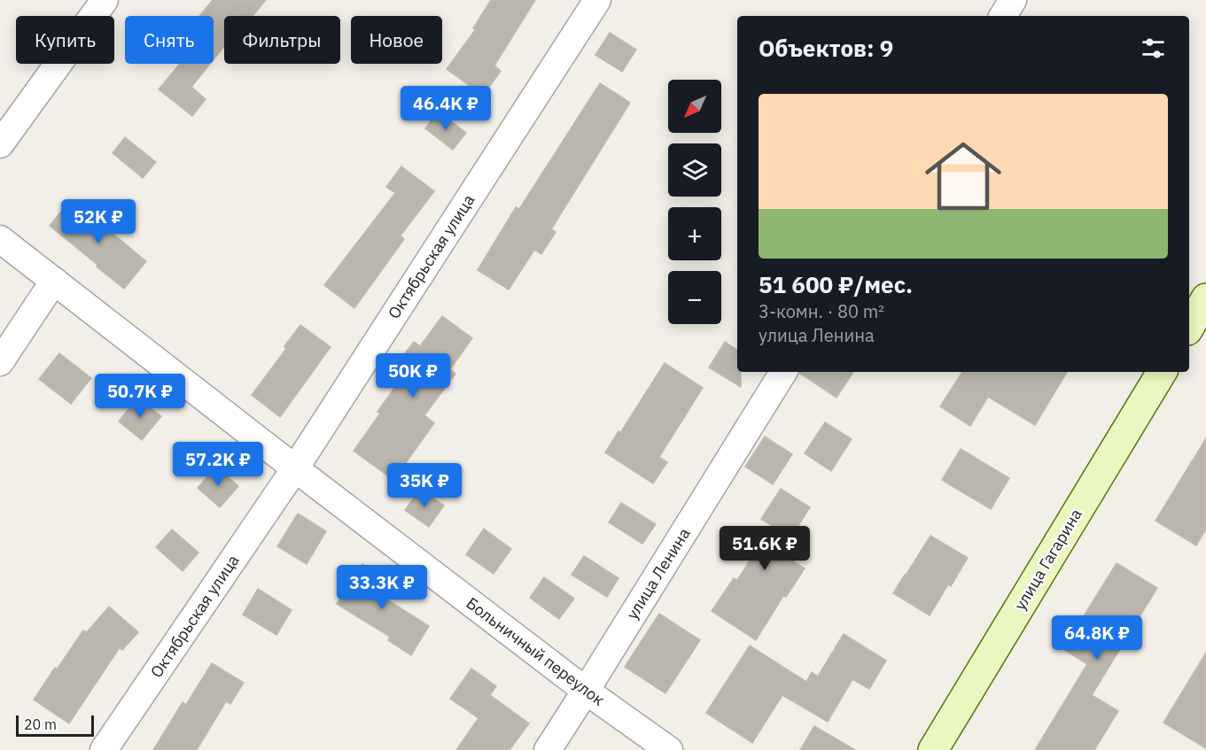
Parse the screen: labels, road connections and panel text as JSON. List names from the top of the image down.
{
  "streets": {
    "main road": ["улица Гагарина"],
    "street": ["Октябрьская улица", "улица Ленина", "Больничный переулок"]
  },
  "crossings": [
    ["Октябрьская улица", "Больничный переулок"],
    ["улица Ленина", "Больничный переулок"]
  ],
  "scale_bar": "20 m",
  "north": "bottom left",
  "page": {
    "chip": [
      "Купить",
      "Снять",
      "Фильтры",
      "Новое"
    ],
    "heading": "Объектов: 9",
    "map_buttons": ["+", "−"],
    "list": [
      {
        "name": "51 600 ₽/мес.",
        "note": "3-комн. · 80 m² · улица Ленина"
      }
    ],
    "price": [
      "46.4K ₽",
      "52K ₽",
      "50K ₽",
      "50.7K ₽",
      "57.2K ₽",
      "35K ₽",
      "51.6K ₽",
      "33.3K ₽",
      "64.8K ₽"
    ],
    "scale": "20 m"
  }
}
